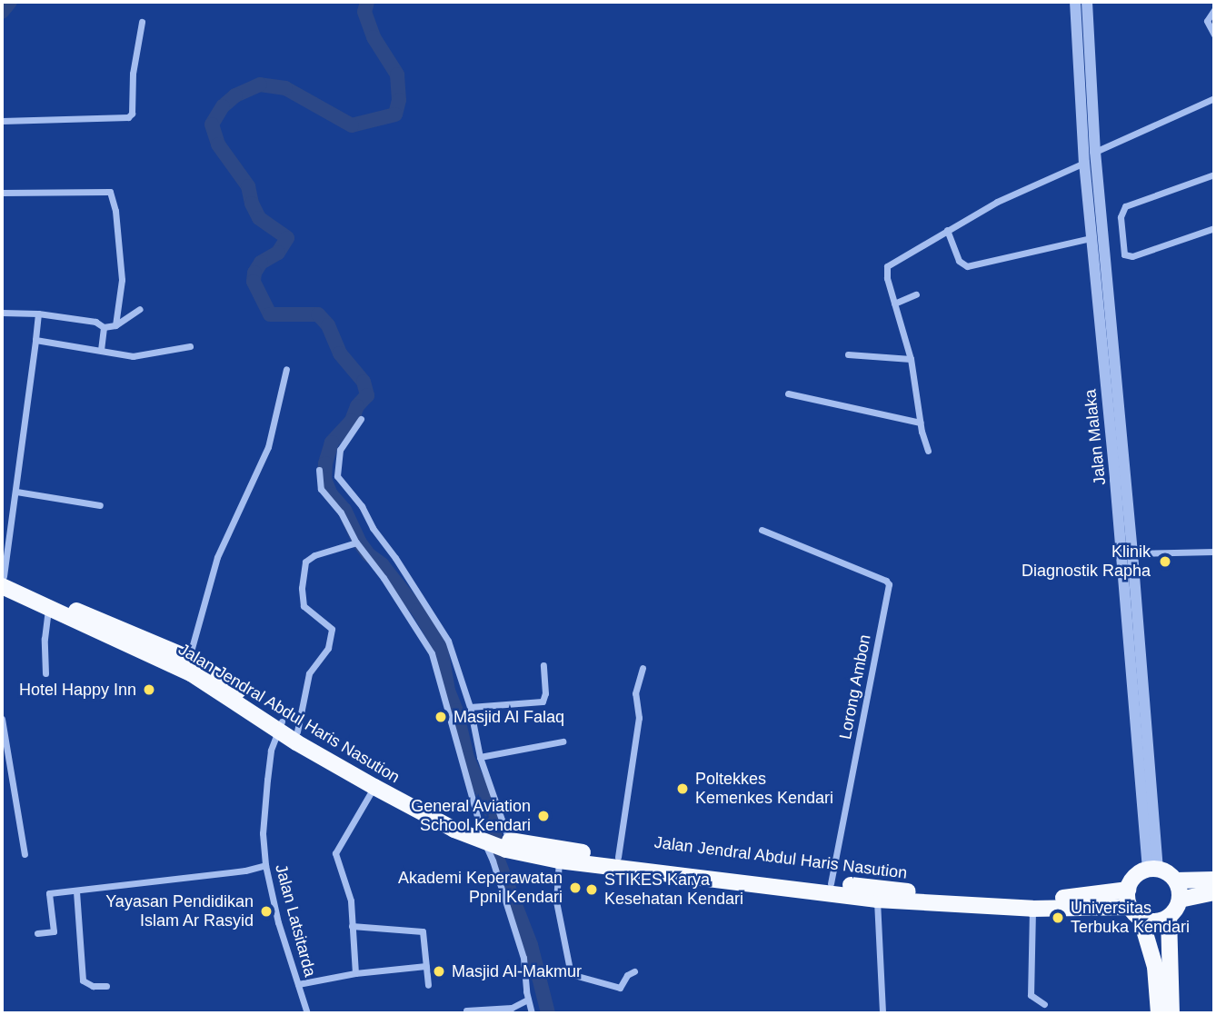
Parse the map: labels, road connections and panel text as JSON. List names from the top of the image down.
{
  "streets": {
    "highway": ["Jalan Jendral Abdul Haris Nasution"],
    "street": ["Jalan Malaka", "Lorong Ambon", "Jalan Latsitarda"]
  },
  "crossings": [
    ["Jalan Malaka", "Jalan Jendral Abdul Haris Nasution"],
    ["Lorong Ambon", "Jalan Jendral Abdul Haris Nasution"],
    ["Jalan Jendral Abdul Haris Nasution", "Jalan Latsitarda"]
  ],
  "places": [
    "Klinik Diagnostik Rapha",
    "Hotel Happy Inn",
    "Masjid Al Falaq",
    "Poltekkes Kemenkes Kendari",
    "General Aviation School Kendari",
    "Akademi Keperawatan Ppni Kendari",
    "STIKES Karya Kesehatan Kendari",
    "Yayasan Pendidikan Islam Ar Rasyid",
    "Universitas Terbuka Kendari",
    "Masjid Al-Makmur"
  ]
}
